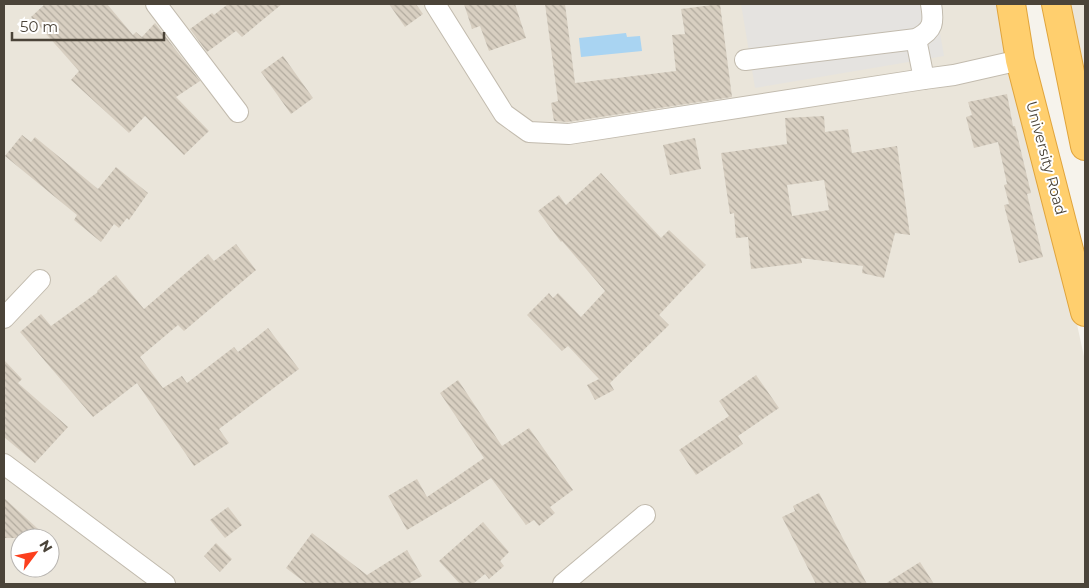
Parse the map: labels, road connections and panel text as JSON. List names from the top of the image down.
{
  "streets": {
    "highway": ["University Road"]
  },
  "scale_bar": "50 m",
  "north": "top right"
}
